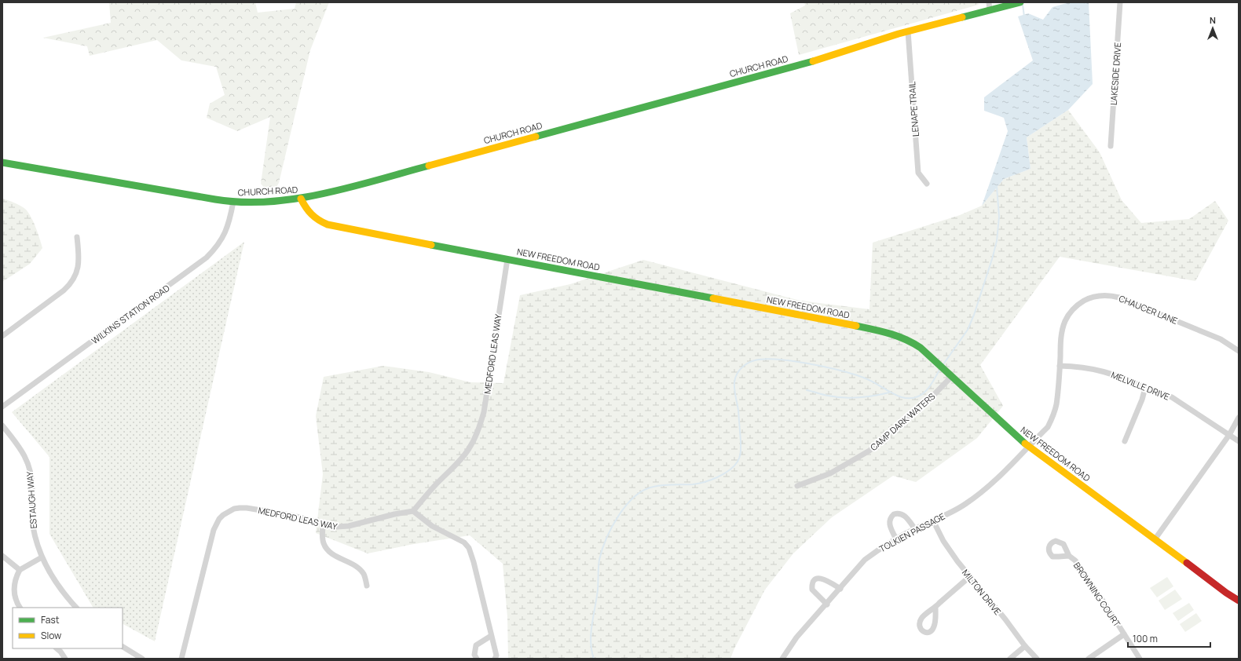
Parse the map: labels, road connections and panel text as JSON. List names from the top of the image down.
{
  "streets": {
    "main road": ["CHURCH ROAD", "NEW FREEDOM ROAD"],
    "street": [
      "LAKESIDE DRIVE",
      "LENAPE TRAIL",
      "CHAUCER LANE",
      "WILKINS STATION ROAD",
      "MEDFORD LEAS WAY",
      "MELVILLE DRIVE",
      "CAMP DARK WATERS",
      "ESTAUGH WAY",
      "TOLKIEN PASSAGE",
      "MILTON DRIVE",
      "BROWNING COURT"
    ]
  },
  "crossings": [
    ["CHURCH ROAD", "LENAPE TRAIL"],
    ["CHURCH ROAD", "NEW FREEDOM ROAD"],
    ["CHURCH ROAD", "WILKINS STATION ROAD"],
    ["NEW FREEDOM ROAD", "CHAUCER LANE"],
    ["NEW FREEDOM ROAD", "MEDFORD LEAS WAY"],
    ["NEW FREEDOM ROAD", "CAMP DARK WATERS"],
    ["NEW FREEDOM ROAD", "TOLKIEN PASSAGE"],
    ["CHAUCER LANE", "MELVILLE DRIVE"],
    ["CHAUCER LANE", "TOLKIEN PASSAGE"],
    ["TOLKIEN PASSAGE", "MILTON DRIVE"]
  ],
  "legend": ["Fast", "Slow"],
  "scale_bar": "100 m",
  "north": "top"
}
